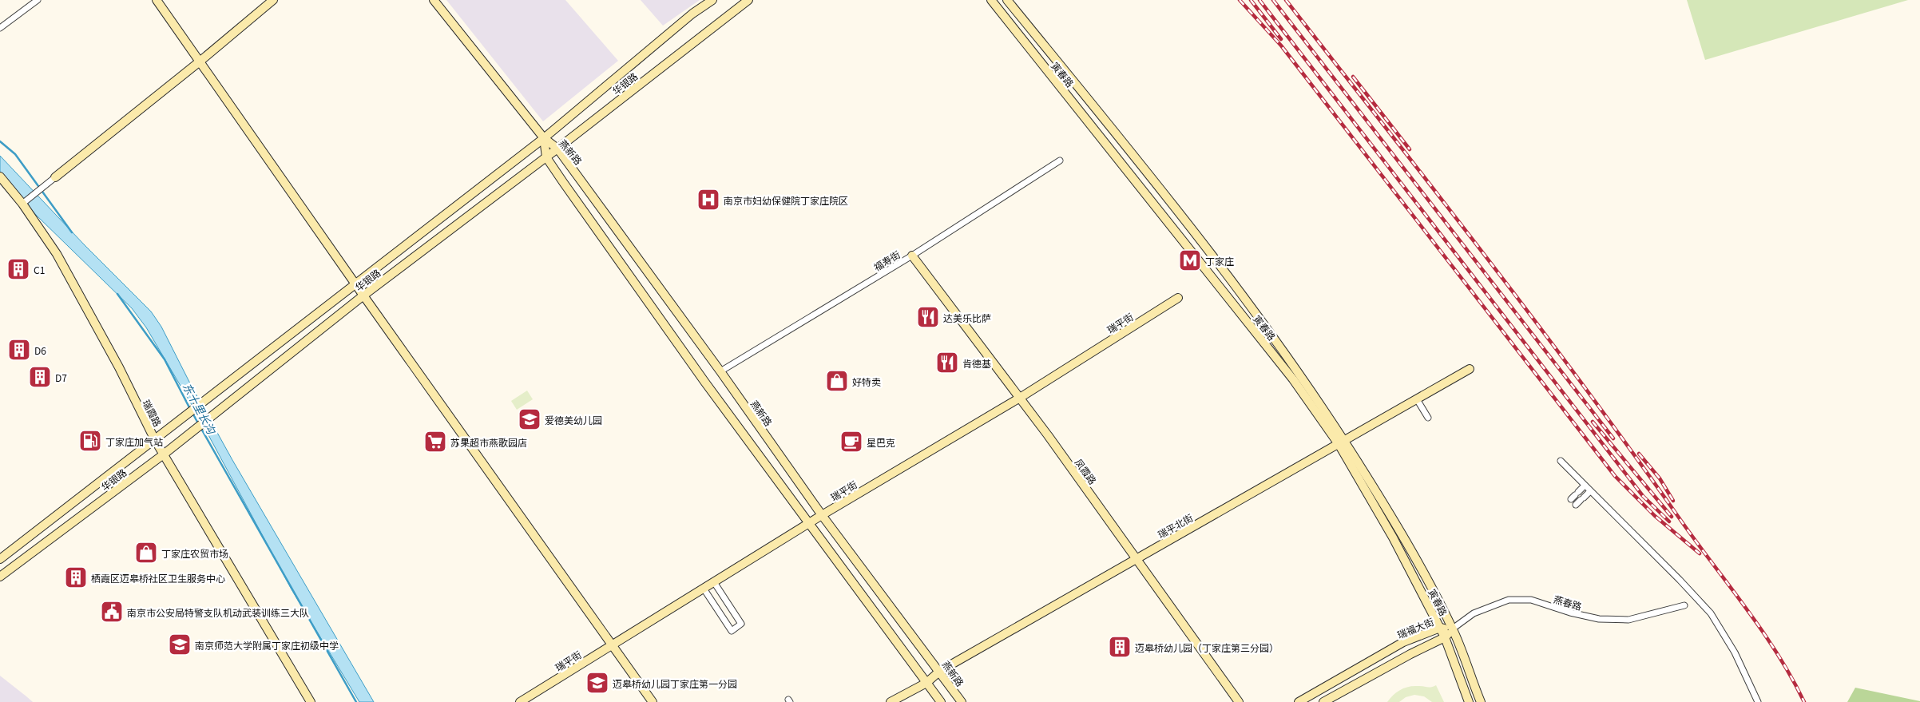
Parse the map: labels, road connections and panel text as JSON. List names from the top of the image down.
{
  "streets": {
    "street": [
      "寅春路",
      "华银路",
      "燕新路",
      "福寿街",
      "瑞平街",
      "瑞霞路",
      "凤霞路",
      "瑞平北街",
      "燕春路",
      "瑞福大街"
    ]
  },
  "crossings": [
    ["寅春路", "瑞平北街"],
    ["寅春路", "燕春路"],
    ["寅春路", "瑞福大街"],
    ["华银路", "燕新路"],
    ["华银路", "瑞霞路"],
    ["燕新路", "福寿街"],
    ["燕新路", "瑞平街"],
    ["燕新路", "瑞平北街"],
    ["福寿街", "凤霞路"],
    ["瑞平街", "凤霞路"],
    ["凤霞路", "瑞平北街"],
    ["燕春路", "瑞福大街"]
  ],
  "water": ["东十里长沟"],
  "places": {
    "hospital": ["南京市妇幼保健院丁家庄院区"],
    "metro station": ["丁家庄"],
    "building": [
      "C1",
      "D6",
      "D7",
      "栖霞区迈皋桥社区卫生服务中心",
      "迈皋桥幼儿园（丁家庄第三分园）"
    ],
    "restaurant": ["达美乐比萨", "肯德基"],
    "shop": ["好特卖", "丁家庄农贸市场"],
    "school or university": ["爱德美幼儿园", "南京师范大学附属丁家庄初级中学", "迈皋桥幼儿园丁家庄第一分园"],
    "fuel station": ["丁家庄加气站"],
    "supermarket": ["苏果超市燕歌园店"],
    "cafe": ["星巴克"],
    "public building": ["南京市公安局特警支队机动武装训练三大队"]
  }
}
